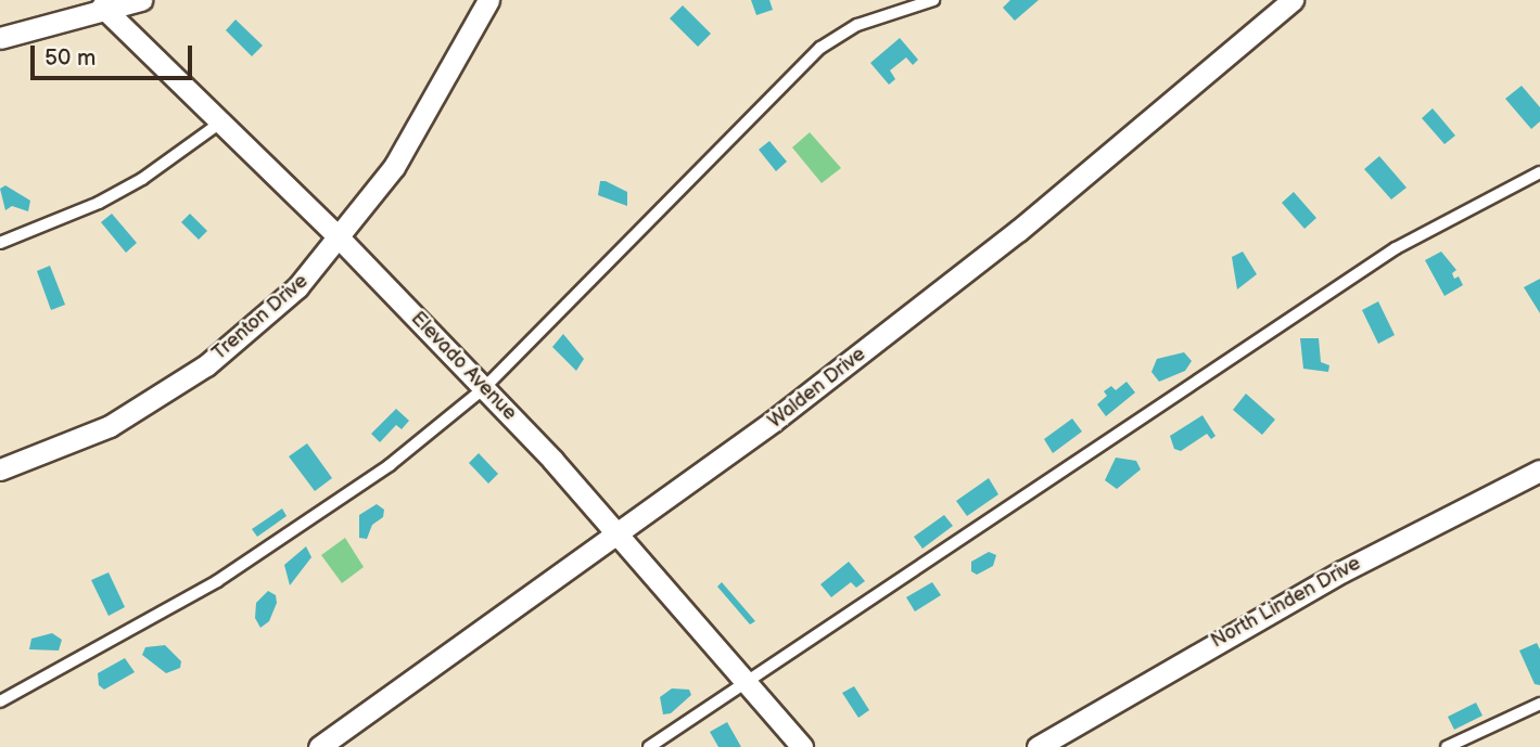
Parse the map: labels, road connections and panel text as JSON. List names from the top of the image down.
{
  "streets": {
    "street": [
      "Trenton Drive",
      "Elevado Avenue",
      "Walden Drive",
      "North Linden Drive"
    ]
  },
  "crossings": [
    ["Trenton Drive", "Elevado Avenue"],
    ["Elevado Avenue", "Walden Drive"]
  ],
  "scale_bar": "50 m"
}
